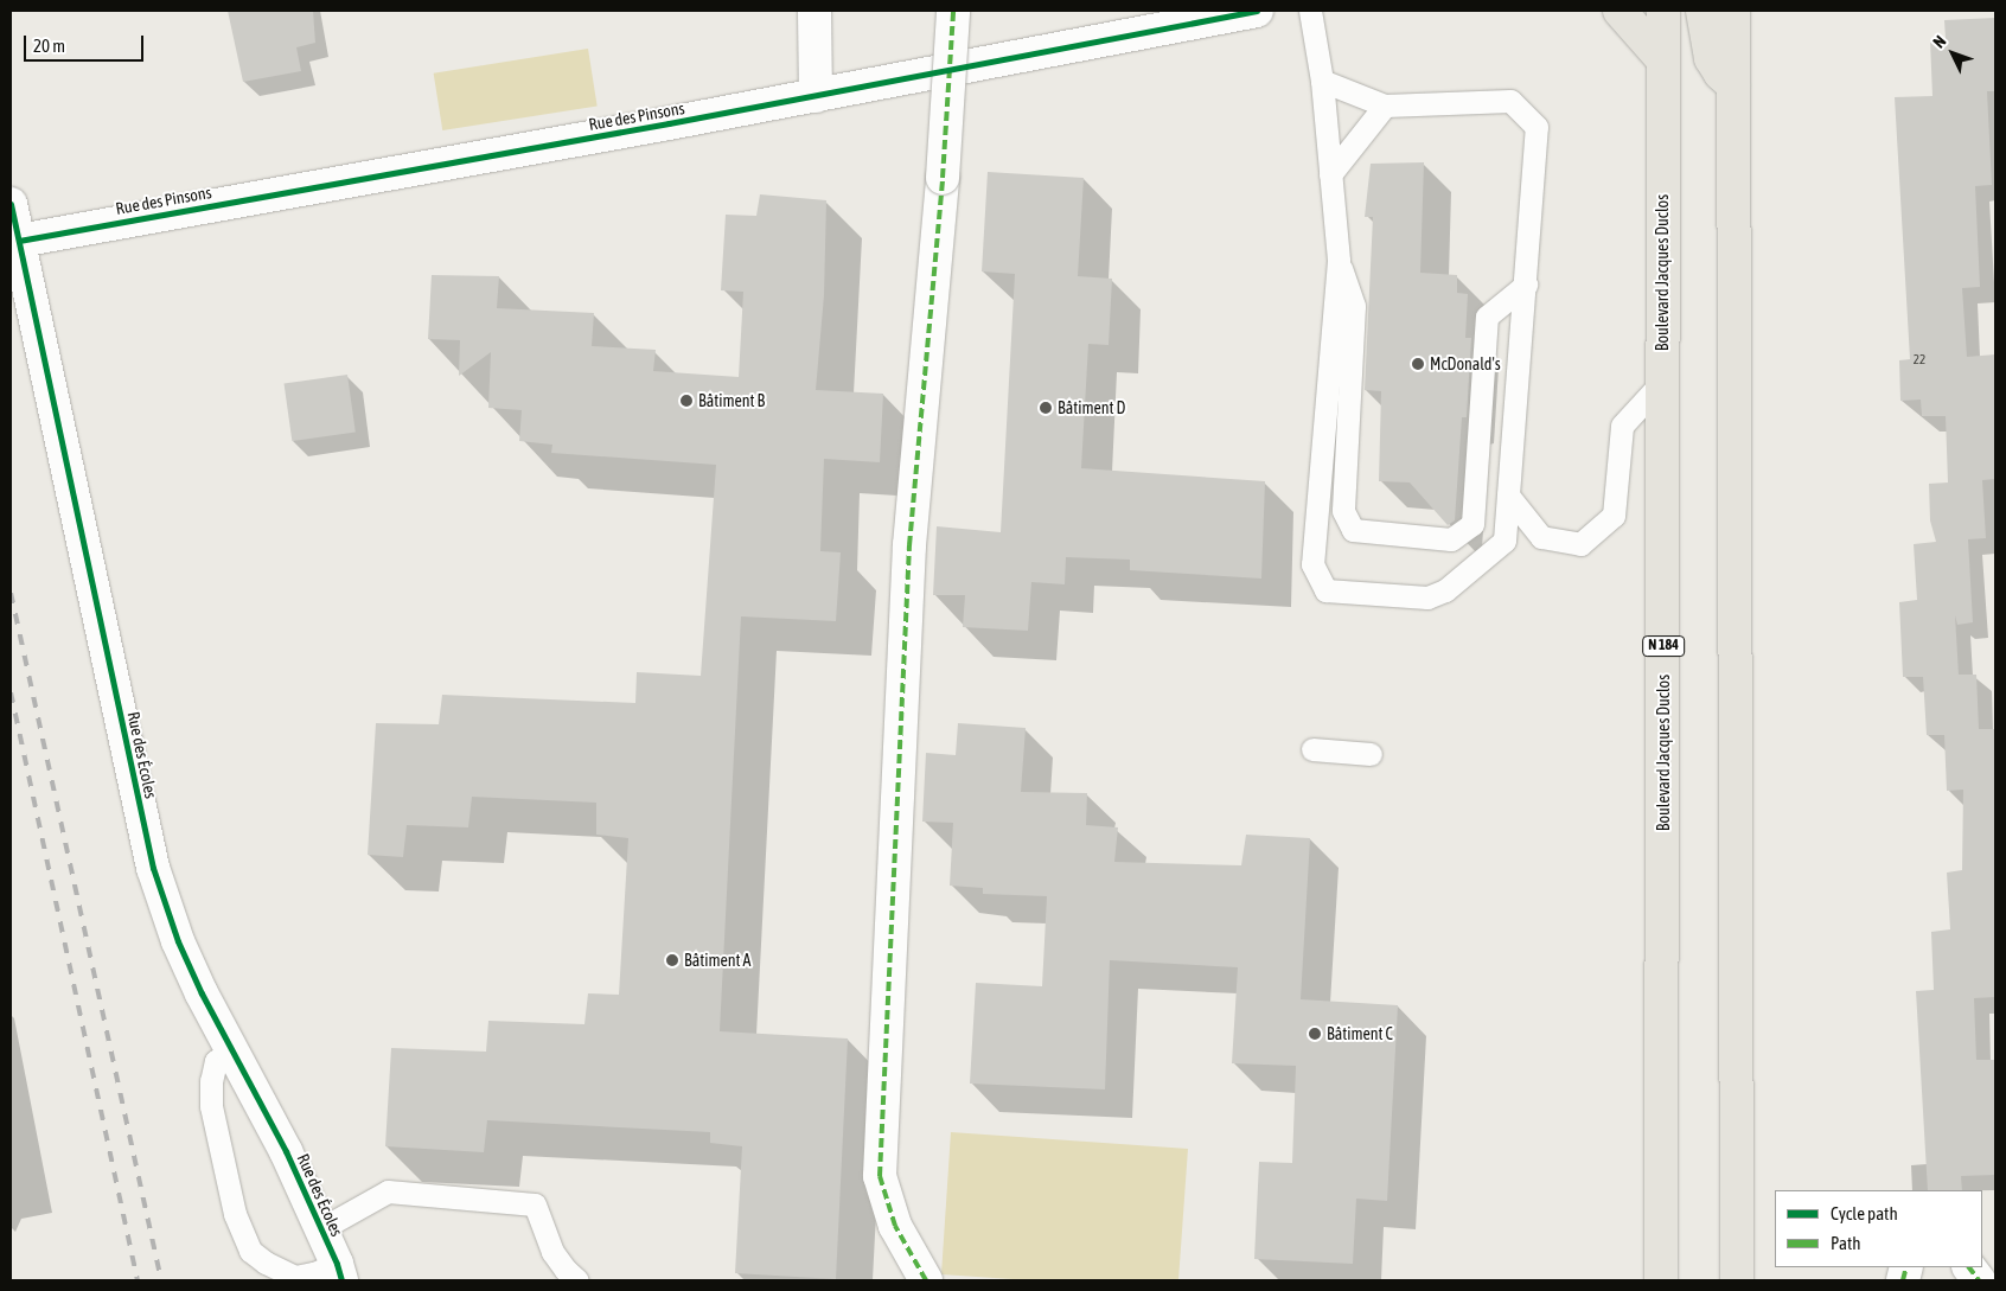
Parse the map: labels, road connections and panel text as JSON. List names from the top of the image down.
{
  "streets": {
    "main road": ["Boulevard Jacques Duclos", "N 184"],
    "street": ["Rue des Pinsons", "Rue des Écoles"]
  },
  "crossings": [
    ["Rue des Pinsons", "Rue des Écoles"]
  ],
  "places": [
    "McDonald's",
    "Bâtiment B",
    "Bâtiment D",
    "Bâtiment A",
    "Bâtiment C"
  ],
  "house_numbers": ["22"],
  "legend": ["Cycle path", "Path"],
  "scale_bar": "20 m",
  "north": "top left"
}
